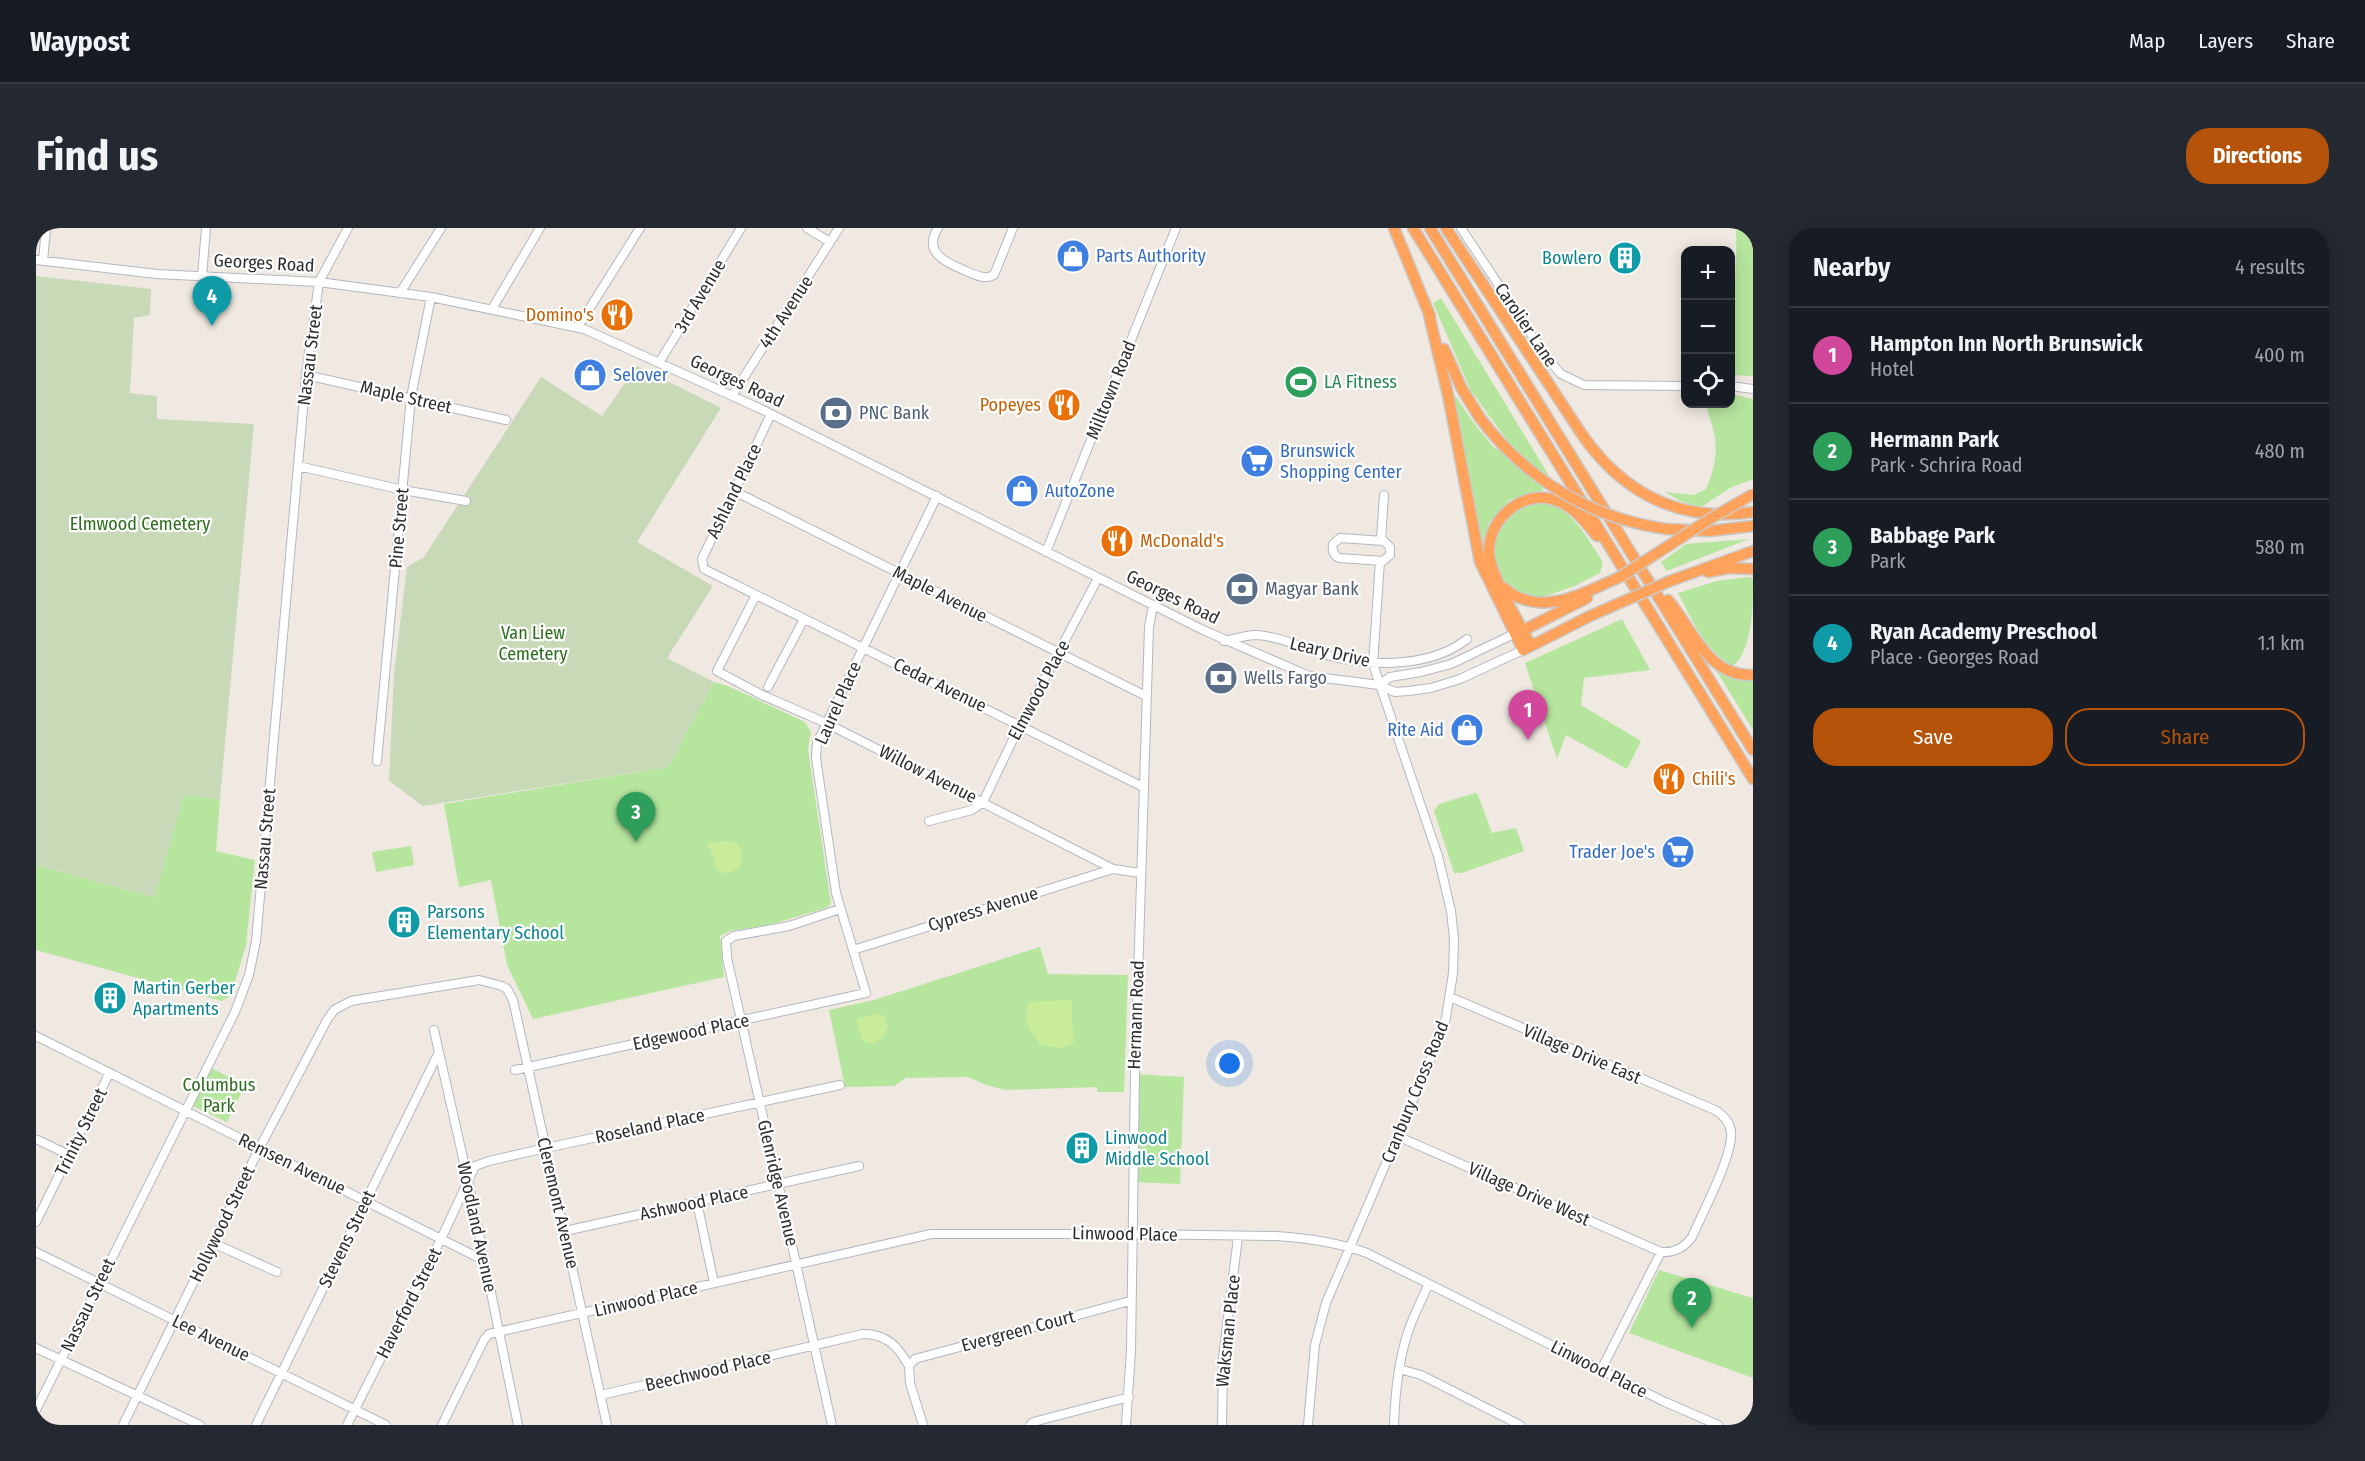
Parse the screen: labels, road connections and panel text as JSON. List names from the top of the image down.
{
  "streets": {
    "highway": ["Georges Road"],
    "street": [
      "3rd Avenue",
      "4th Avenue",
      "Carolier Lane",
      "Nassau Street",
      "Milltown Road",
      "Maple Street",
      "Ashland Place",
      "Pine Street",
      "Maple Avenue",
      "Leary Drive",
      "Cedar Avenue",
      "Elmwood Place",
      "Laurel Place",
      "Willow Avenue",
      "Cypress Avenue",
      "Hermann Road",
      "Edgewood Place",
      "Village Drive East",
      "Cranbury Cross Road",
      "Roseland Place",
      "Trinity Street",
      "Remsen Avenue",
      "Glenridge Avenue",
      "Village Drive West",
      "Cleremont Avenue",
      "Ashwood Place",
      "Hollywood Street",
      "Woodland Avenue",
      "Linwood Place",
      "Stevens Street",
      "Haverford Street",
      "Evergreen Court",
      "Waksman Place",
      "Lee Avenue",
      "Beechwood Place"
    ]
  },
  "crossings": [
    ["Georges Road", "3rd Avenue"],
    ["Georges Road", "4th Avenue"],
    ["Georges Road", "Nassau Street"],
    ["Georges Road", "Milltown Road"],
    ["Georges Road", "Ashland Place"],
    ["Georges Road", "Pine Street"],
    ["Georges Road", "Leary Drive"],
    ["Georges Road", "Elmwood Place"],
    ["Georges Road", "Laurel Place"],
    ["Georges Road", "Hermann Road"],
    ["Georges Road", "Cranbury Cross Road"],
    ["Nassau Street", "Maple Street"],
    ["Nassau Street", "Remsen Avenue"],
    ["Nassau Street", "Lee Avenue"],
    ["Maple Street", "Pine Street"],
    ["Ashland Place", "Maple Avenue"],
    ["Ashland Place", "Cedar Avenue"],
    ["Maple Avenue", "Elmwood Place"],
    ["Maple Avenue", "Laurel Place"],
    ["Maple Avenue", "Hermann Road"],
    ["Leary Drive", "Cranbury Cross Road"],
    ["Cedar Avenue", "Elmwood Place"],
    ["Cedar Avenue", "Laurel Place"],
    ["Cedar Avenue", "Willow Avenue"],
    ["Cedar Avenue", "Hermann Road"],
    ["Elmwood Place", "Willow Avenue"],
    ["Laurel Place", "Willow Avenue"],
    ["Laurel Place", "Cypress Avenue"],
    ["Laurel Place", "Edgewood Place"],
    ["Laurel Place", "Glenridge Avenue"],
    ["Willow Avenue", "Cypress Avenue"],
    ["Willow Avenue", "Hermann Road"],
    ["Hermann Road", "Linwood Place"],
    ["Hermann Road", "Evergreen Court"],
    ["Edgewood Place", "Glenridge Avenue"],
    ["Edgewood Place", "Cleremont Avenue"],
    ["Village Drive East", "Cranbury Cross Road"],
    ["Village Drive East", "Village Drive West"],
    ["Cranbury Cross Road", "Village Drive West"],
    ["Cranbury Cross Road", "Linwood Place"],
    ["Roseland Place", "Glenridge Avenue"],
    ["Roseland Place", "Cleremont Avenue"],
    ["Roseland Place", "Woodland Avenue"],
    ["Roseland Place", "Haverford Street"],
    ["Trinity Street", "Remsen Avenue"],
    ["Remsen Avenue", "Hollywood Street"],
    ["Remsen Avenue", "Woodland Avenue"],
    ["Remsen Avenue", "Stevens Street"],
    ["Remsen Avenue", "Haverford Street"],
    ["Glenridge Avenue", "Ashwood Place"],
    ["Glenridge Avenue", "Linwood Place"],
    ["Glenridge Avenue", "Beechwood Place"],
    ["Cleremont Avenue", "Ashwood Place"],
    ["Cleremont Avenue", "Hollywood Street"],
    ["Cleremont Avenue", "Linwood Place"],
    ["Cleremont Avenue", "Beechwood Place"],
    ["Hollywood Street", "Lee Avenue"],
    ["Woodland Avenue", "Linwood Place"],
    ["Woodland Avenue", "Stevens Street"],
    ["Woodland Avenue", "Haverford Street"],
    ["Linwood Place", "Waksman Place"],
    ["Stevens Street", "Lee Avenue"],
    ["Haverford Street", "Lee Avenue"]
  ],
  "parks": ["Elmwood Cemetery", "Van Liew Cemetery", "Columbus Park"],
  "places": {
    "shop": [
      "Parts Authority",
      "Selover",
      "AutoZone",
      "Rite Aid"
    ],
    "building": [
      "Bowlero",
      "Parsons Elementary School",
      "Martin Gerber Apartments",
      "Linwood Middle School"
    ],
    "restaurant": [
      "Domino's",
      "Popeyes",
      "McDonald's",
      "Chili's"
    ],
    "sports": ["LA Fitness"],
    "bank": ["PNC Bank", "Magyar Bank", "Wells Fargo"],
    "supermarket": ["Brunswick Shopping Center", "Trader Joe's"]
  },
  "page": {
    "header": "Waypost",
    "nav": ["Map", "Layers", "Share"],
    "buttons": [
      "Directions",
      ["Save", "Share"]
    ],
    "title": "Find us",
    "heading": ["Nearby", "4 results"],
    "map_buttons": ["+", "−"],
    "pins": [
      "4",
      "1",
      "3",
      "2"
    ],
    "list": [
      {
        "mark": "1",
        "name": "Hampton Inn North Brunswick",
        "note": "Hotel",
        "value": "400 m"
      },
      {
        "mark": "2",
        "name": "Hermann Park",
        "note": "Park · Schrira Road",
        "value": "480 m"
      },
      {
        "mark": "3",
        "name": "Babbage Park",
        "note": "Park",
        "value": "580 m"
      },
      {
        "mark": "4",
        "name": "Ryan Academy Preschool",
        "note": "Place · Georges Road",
        "value": "1.1 km"
      }
    ]
  }
}
